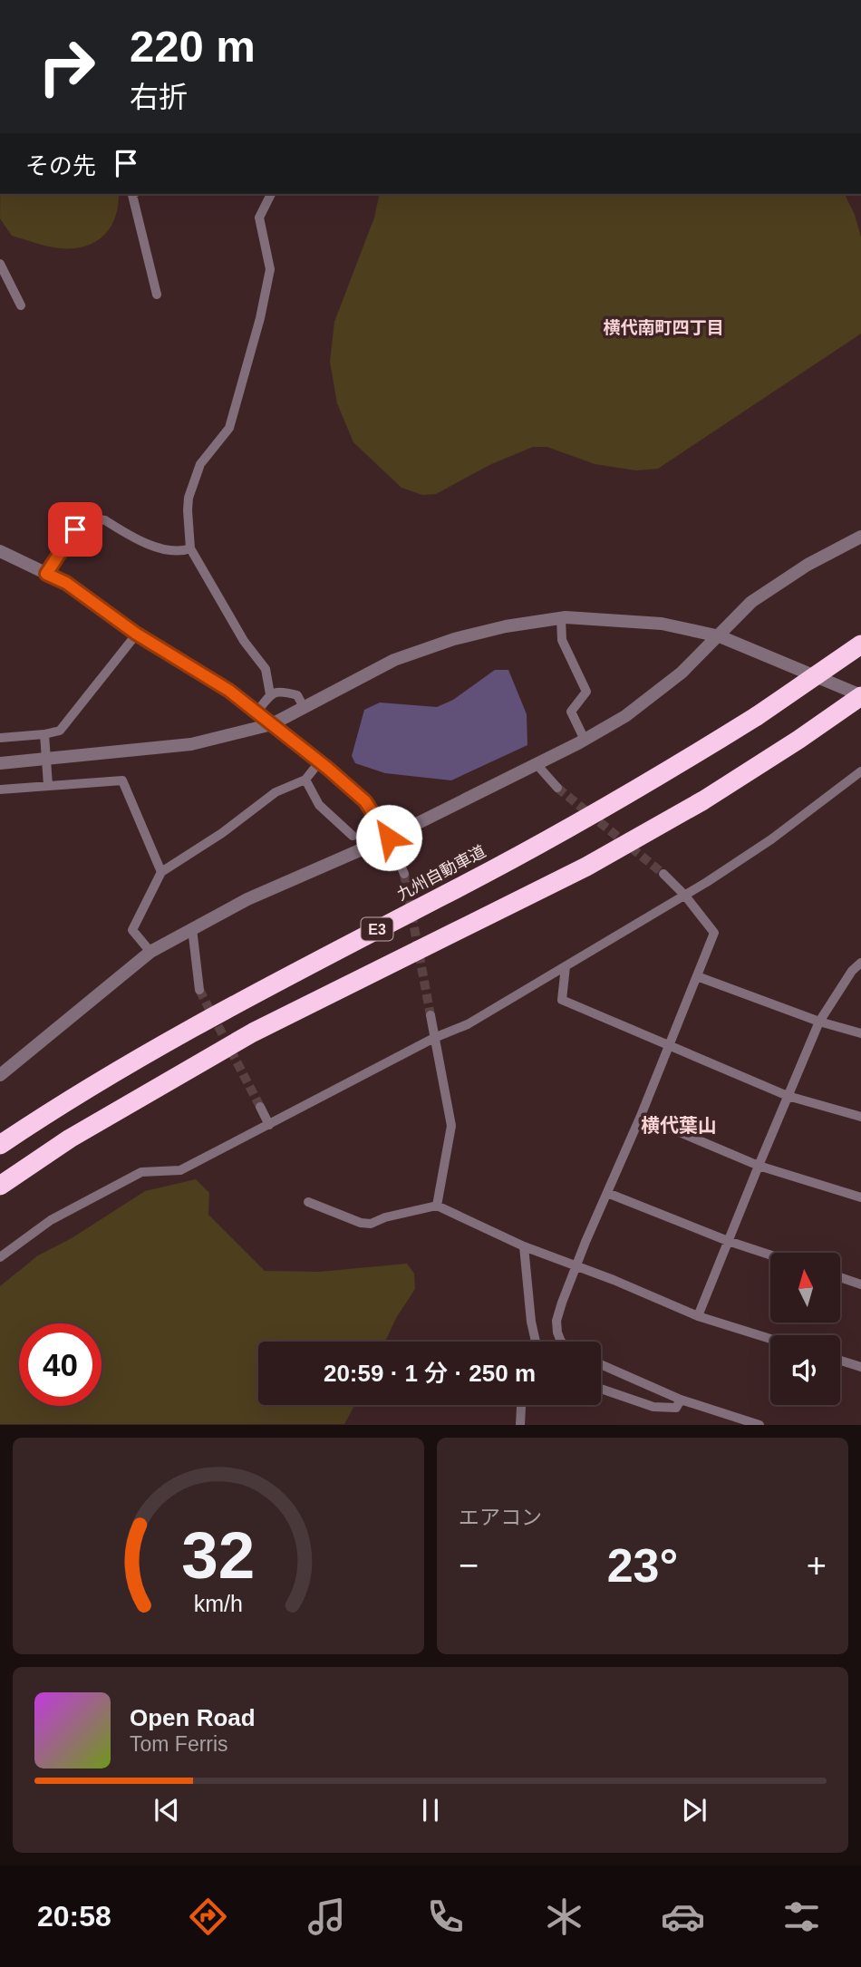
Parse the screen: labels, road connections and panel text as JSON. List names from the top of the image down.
{
  "streets": {
    "highway": ["九州自動車道", "E3"]
  },
  "districts": ["横代南町四丁目", "横代葉山"],
  "north": "top",
  "page": {
    "turn": ["220 m", "右折"],
    "then": "その先",
    "limit": "40",
    "trip": "20:59 · 1 分 · 250 m",
    "tile": "エアコン",
    "heat": ["−", "23°", "+"],
    "song": ["Open Road", "Tom Ferris"],
    "tabs": "20:58",
    "gauge": ["32", "km/h"]
  }
}
